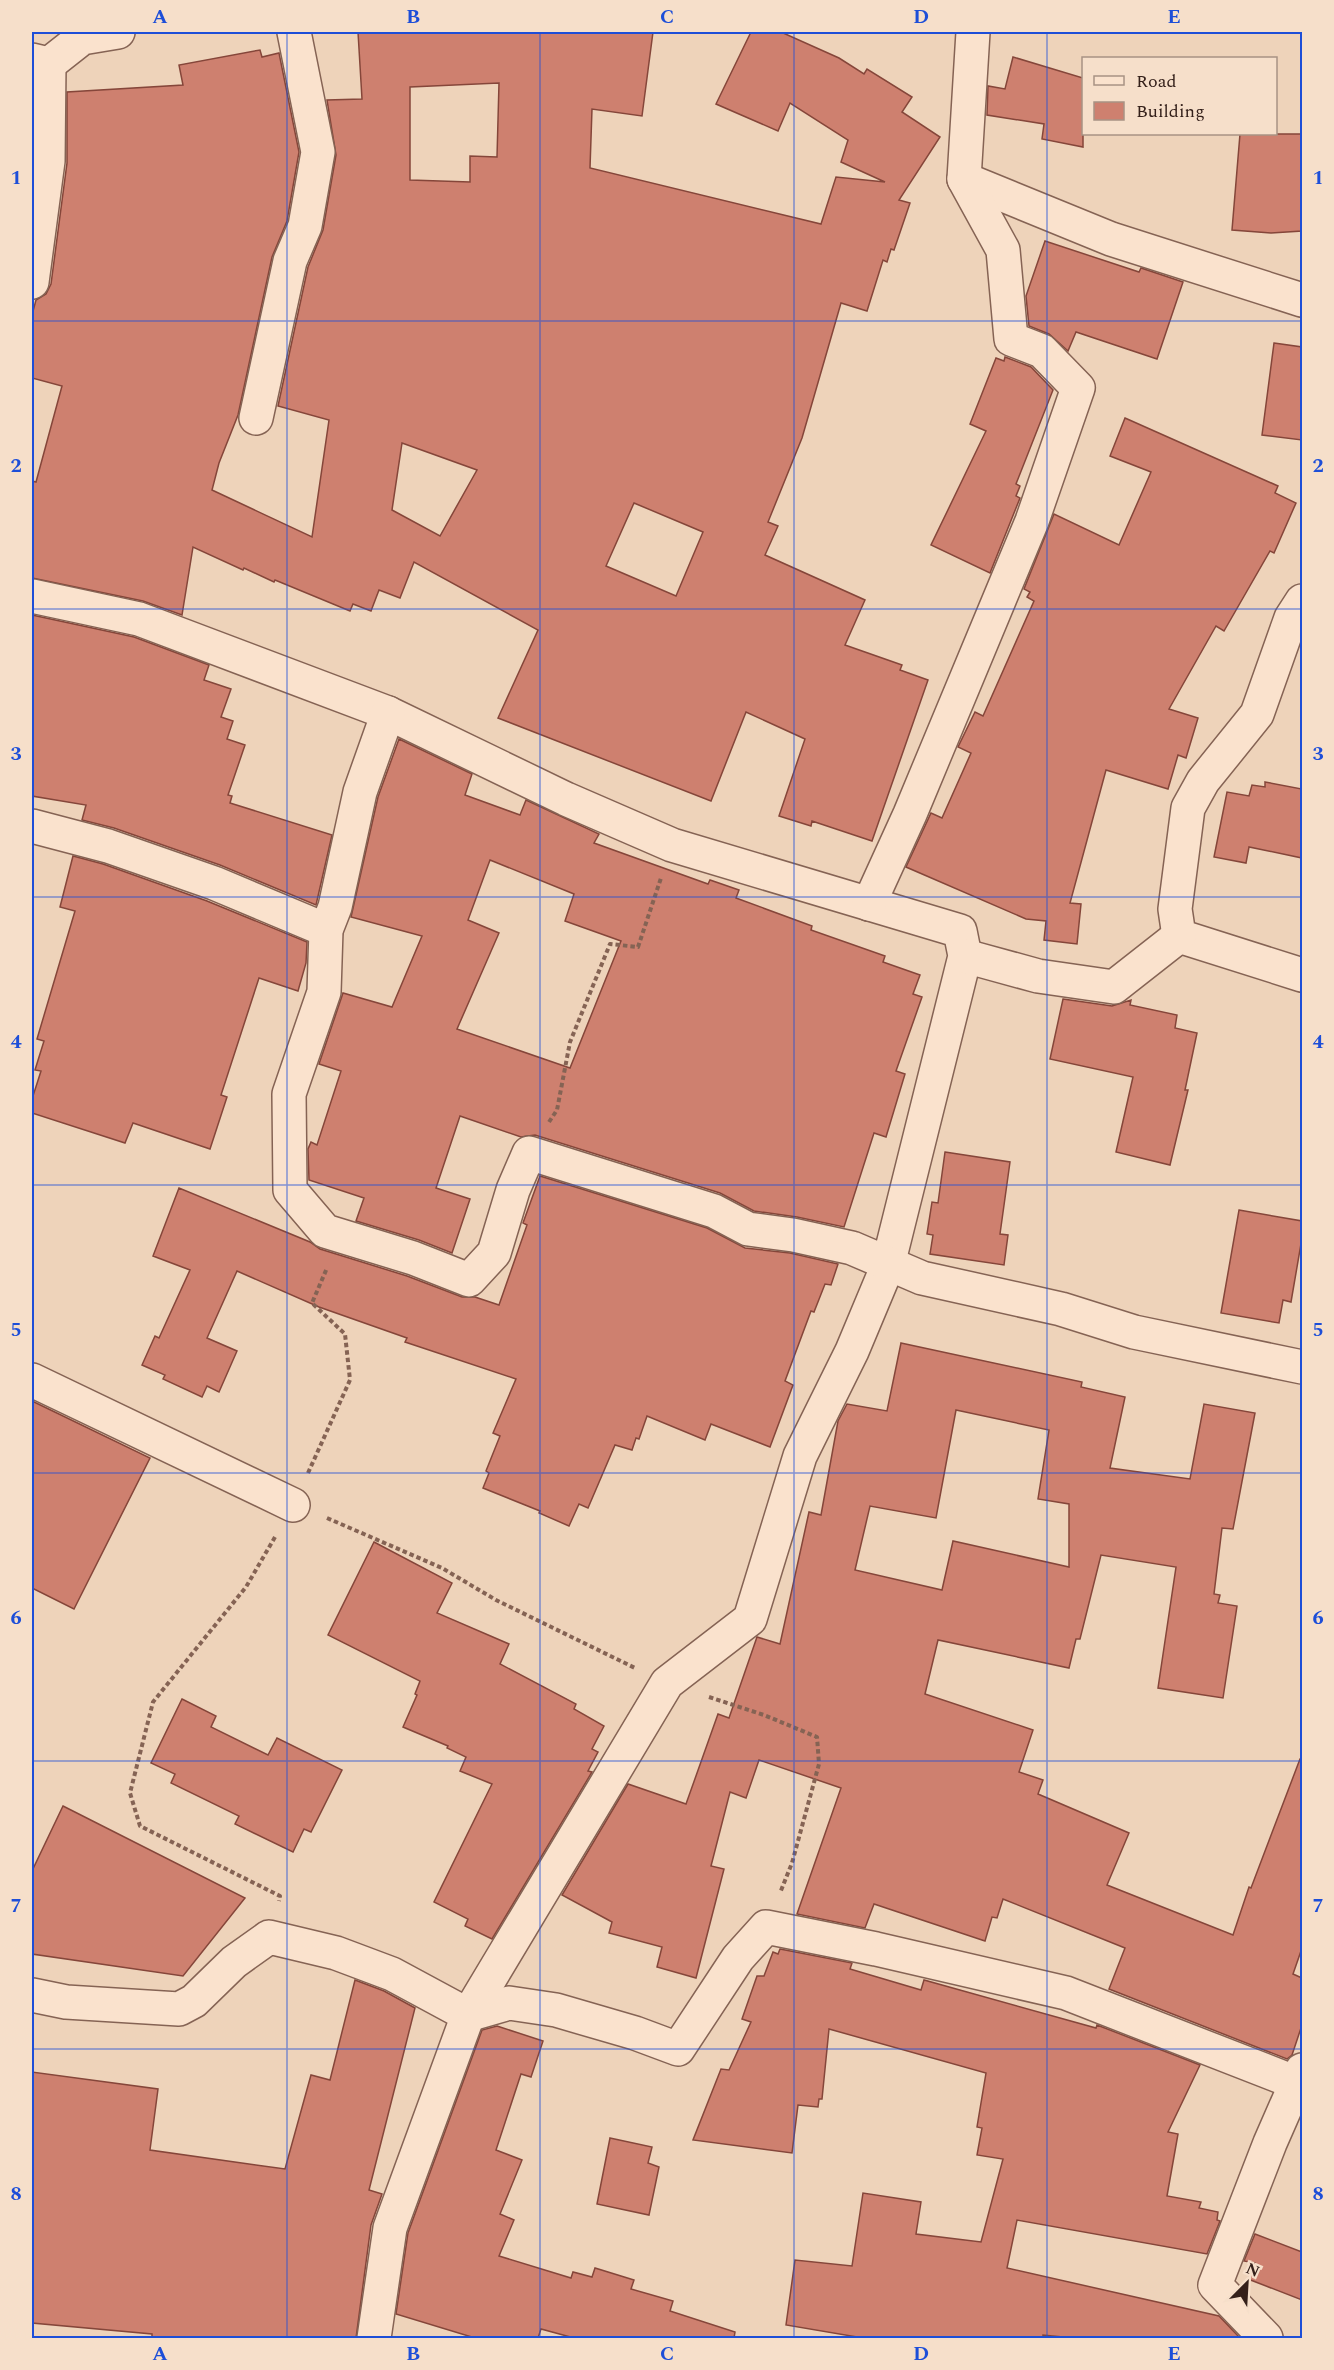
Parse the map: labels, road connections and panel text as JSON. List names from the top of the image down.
{
  "legend": ["Road", "Building"],
  "north": "top right",
  "grid": {
    "columns": [
      "A",
      "B",
      "C",
      "D",
      "E"
    ],
    "rows": [
      "1",
      "2",
      "3",
      "4",
      "5",
      "6",
      "7",
      "8"
    ]
  }
}
